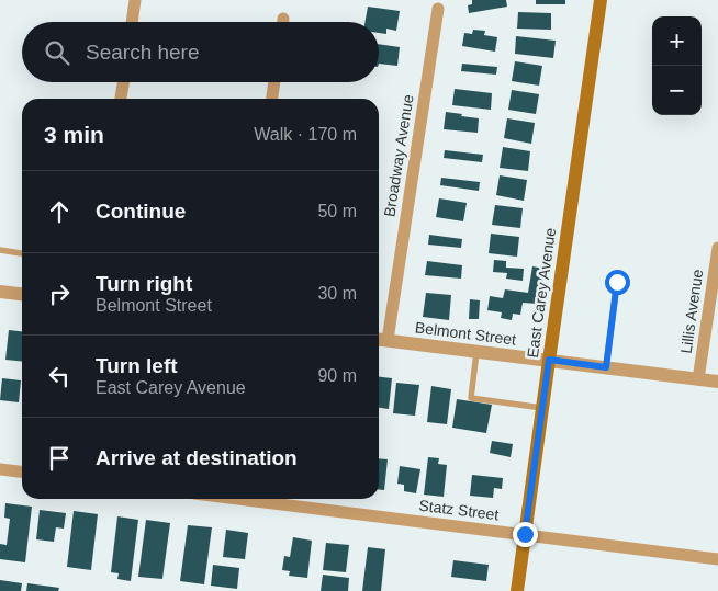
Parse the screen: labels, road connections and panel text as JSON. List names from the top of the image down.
{
  "streets": {
    "main road": ["East Carey Avenue"],
    "street": [
      "Broadway Avenue",
      "Lillis Avenue",
      "Belmont Street",
      "Statz Street"
    ]
  },
  "crossings": [
    ["Broadway Avenue", "Belmont Street"],
    ["East Carey Avenue", "Belmont Street"],
    ["East Carey Avenue", "Statz Street"],
    ["Lillis Avenue", "Belmont Street"]
  ],
  "page": {
    "map_buttons": ["+", "−"],
    "search": "Search here",
    "heading": ["3 min", "Walk · 170 m"],
    "list": [
      ["Continue", "50 m"],
      ["Turn right", "Belmont Street", "30 m"],
      ["Turn left", "East Carey Avenue", "90 m"],
      "Arrive at destination"
    ]
  }
}
